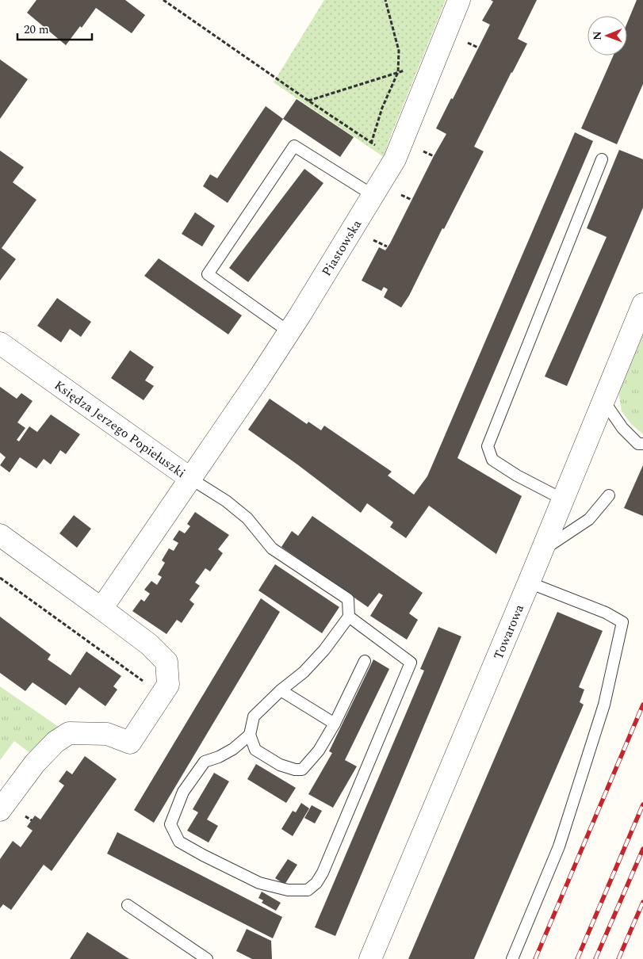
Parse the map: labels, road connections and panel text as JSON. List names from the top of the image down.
{
  "streets": {
    "street": ["Piastowska", "Księdza Jerzego Popiełuszki", "Towarowa"]
  },
  "crossings": [
    ["Piastowska", "Księdza Jerzego Popiełuszki"]
  ],
  "scale_bar": "20 m",
  "north": "left"
}
